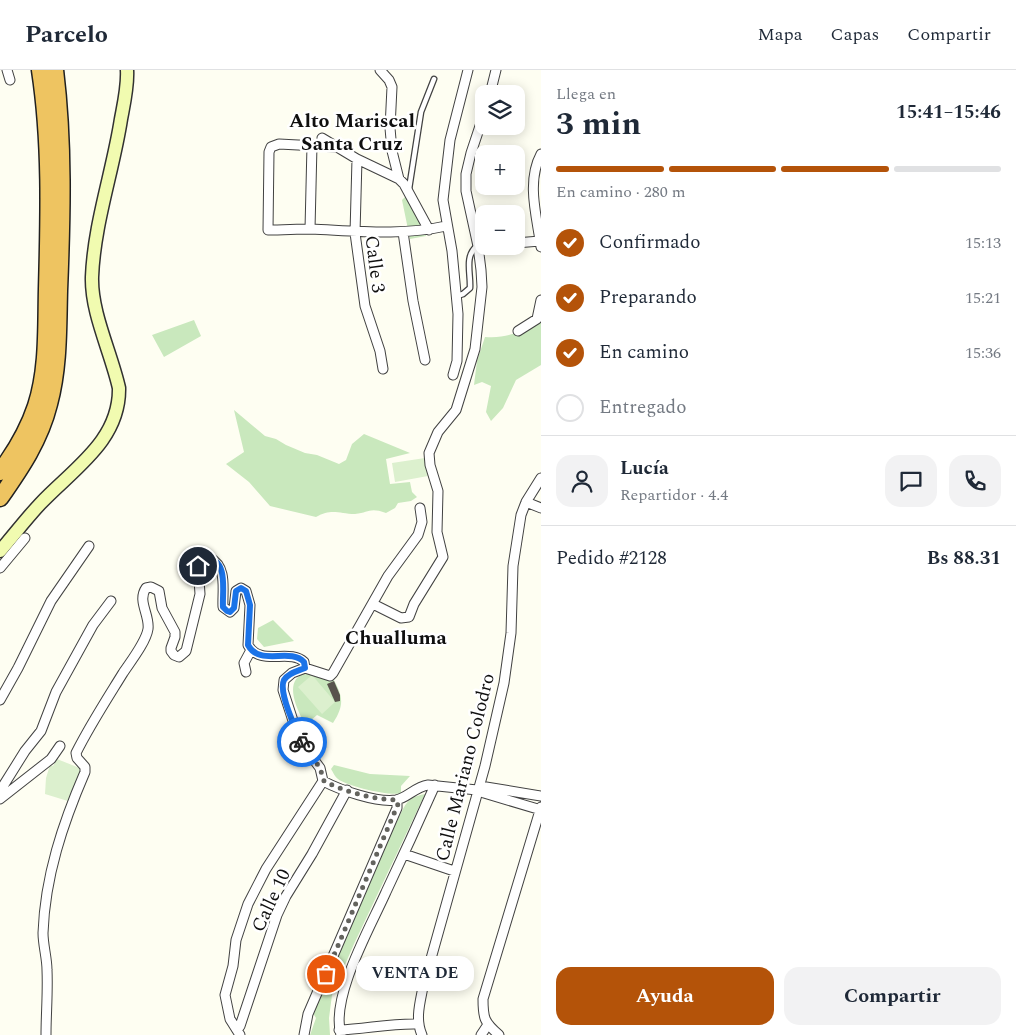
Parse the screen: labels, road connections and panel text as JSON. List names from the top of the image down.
{
  "streets": {
    "street": ["Calle 3", "Calle Mariano Colodro", "Calle 10"]
  },
  "districts": ["Alto Mariscal Santa Cruz", "Chualluma"],
  "places": ["VENTA DE"],
  "page": {
    "header": "Parcelo",
    "nav": ["Mapa", "Capas", "Compartir"],
    "heading": ["3 min", "Llega en", "15:41–15:46"],
    "panel": [
      "Lucía",
      "Repartidor · 4.4",
      "Pedido #2128",
      "Bs 88.31"
    ],
    "map_buttons": ["+", "−"],
    "bar": "En camino · 280 m",
    "list": [
      ["Confirmado", "15:13"],
      ["Preparando", "15:21"],
      ["En camino", "15:36"],
      "Entregado"
    ],
    "bubble": "VENTA DE",
    "buttons": ["Ayuda", "Compartir"]
  }
}
